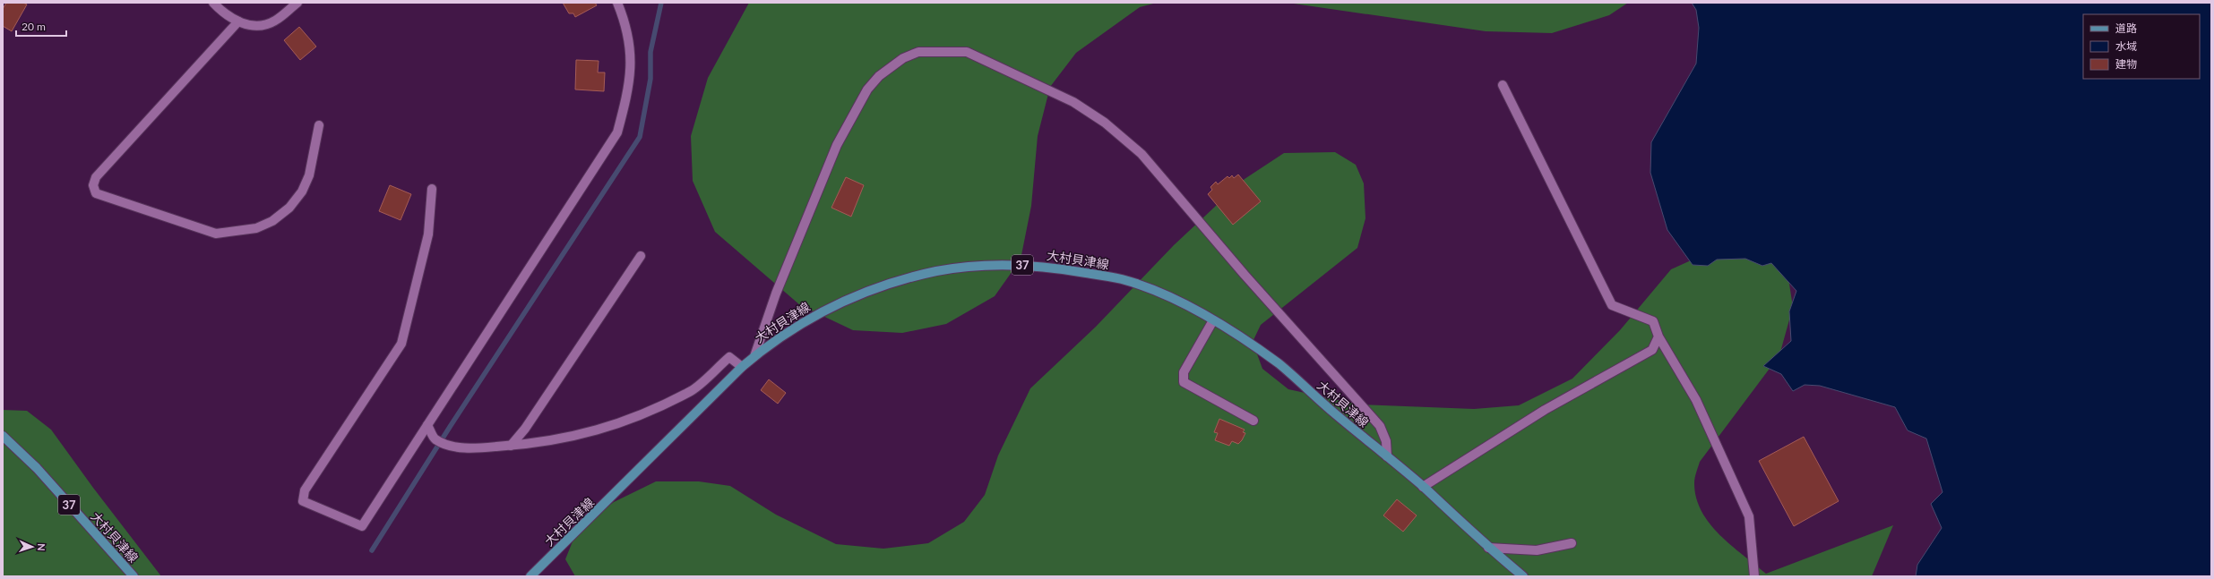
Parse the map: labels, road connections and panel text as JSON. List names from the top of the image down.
{
  "streets": {
    "main road": ["大村貝津線", "37"]
  },
  "legend": ["道路", "水域", "建物"],
  "scale_bar": "20 m",
  "north": "right"
}
